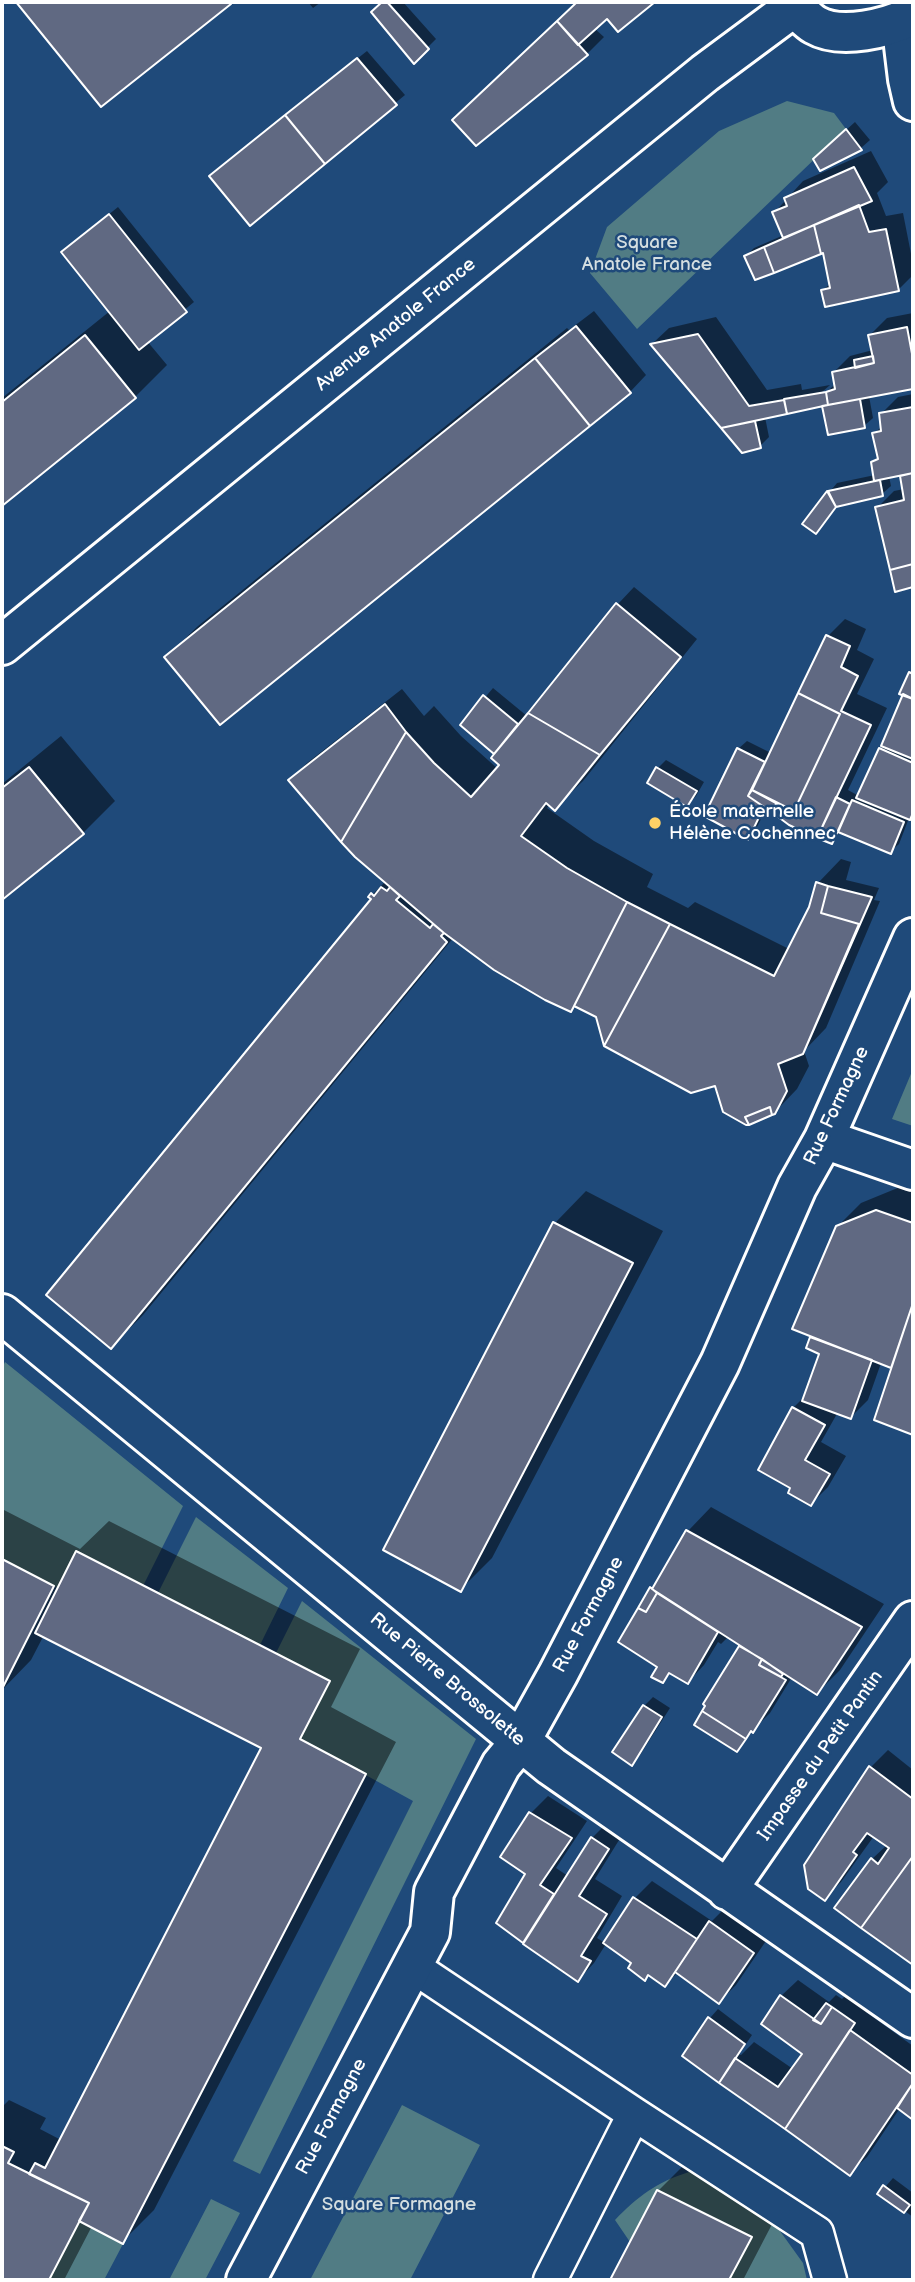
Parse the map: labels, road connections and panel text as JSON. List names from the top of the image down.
{
  "streets": {
    "street": [
      "Avenue Anatole France",
      "Rue Formagne",
      "Rue Pierre Brossolette",
      "Impasse du Petit Pantin"
    ]
  },
  "crossings": [
    ["Rue Formagne", "Rue Pierre Brossolette"],
    ["Rue Pierre Brossolette", "Impasse du Petit Pantin"]
  ],
  "parks": ["Square Anatole France", "Square Formagne"],
  "places": ["École maternelle Hélène Cochennec"]
}
